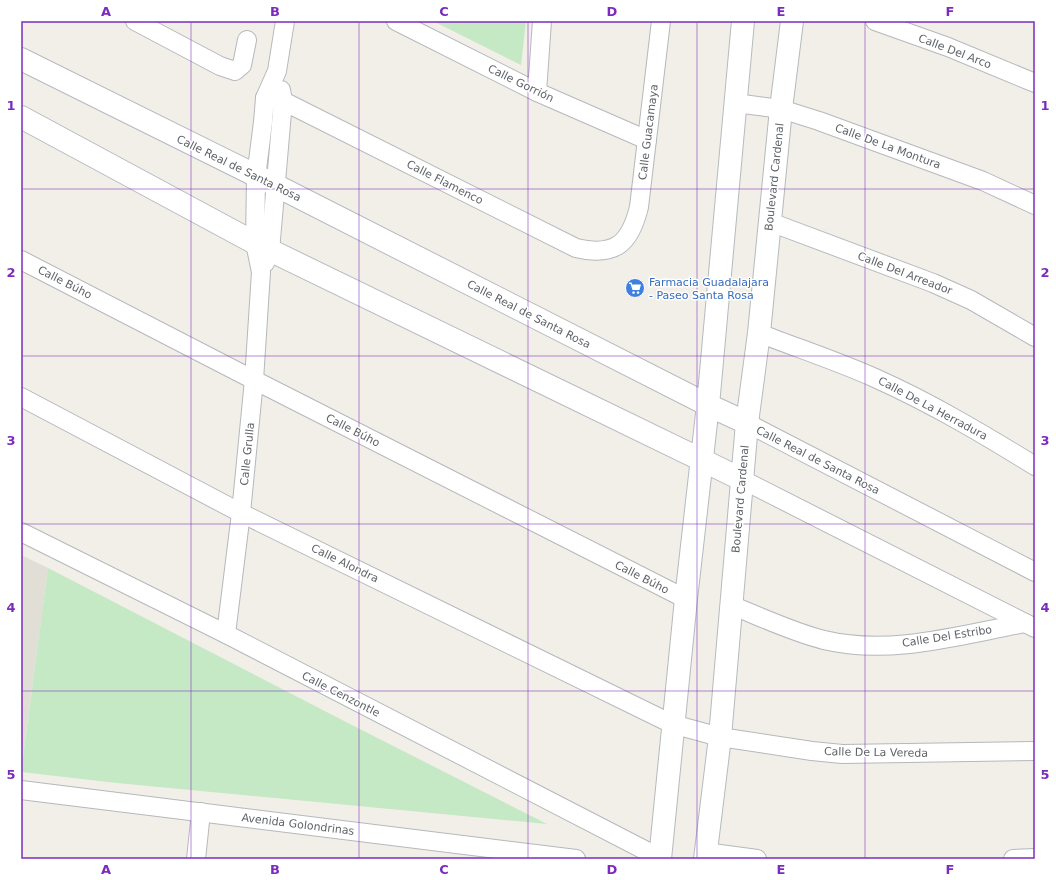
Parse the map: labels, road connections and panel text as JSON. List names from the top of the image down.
{
  "streets": {
    "street": [
      "Calle Del Arco",
      "Calle Gorrión",
      "Calle Guacamaya",
      "Calle De La Montura",
      "Calle Real de Santa Rosa",
      "Boulevard Cardenal",
      "Calle Flamenco",
      "Calle Del Arreador",
      "Calle Búho",
      "Calle De La Herradura",
      "Calle Grulla",
      "Calle Alondra",
      "Calle Del Estribo",
      "Calle Cenzontle",
      "Calle De La Vereda",
      "Avenida Golondrinas"
    ]
  },
  "crossings": [
    ["Calle Gorrión", "Calle Guacamaya"],
    ["Calle Guacamaya", "Calle Flamenco"],
    ["Calle De La Montura", "Boulevard Cardenal"],
    ["Calle Real de Santa Rosa", "Boulevard Cardenal"],
    ["Calle Real de Santa Rosa", "Calle Grulla"],
    ["Boulevard Cardenal", "Calle Del Arreador"],
    ["Boulevard Cardenal", "Calle De La Herradura"],
    ["Boulevard Cardenal", "Calle Del Estribo"],
    ["Boulevard Cardenal", "Calle De La Vereda"],
    ["Calle Búho", "Calle Grulla"],
    ["Calle Grulla", "Calle Alondra"],
    ["Calle Grulla", "Calle Cenzontle"],
    ["Calle Alondra", "Calle De La Vereda"]
  ],
  "places": {
    "supermarket": ["Farmacia Guadalajara - Paseo Santa Rosa"]
  },
  "grid": {
    "columns": [
      "A",
      "B",
      "C",
      "D",
      "E",
      "F"
    ],
    "rows": [
      "1",
      "2",
      "3",
      "4",
      "5"
    ]
  }
}
